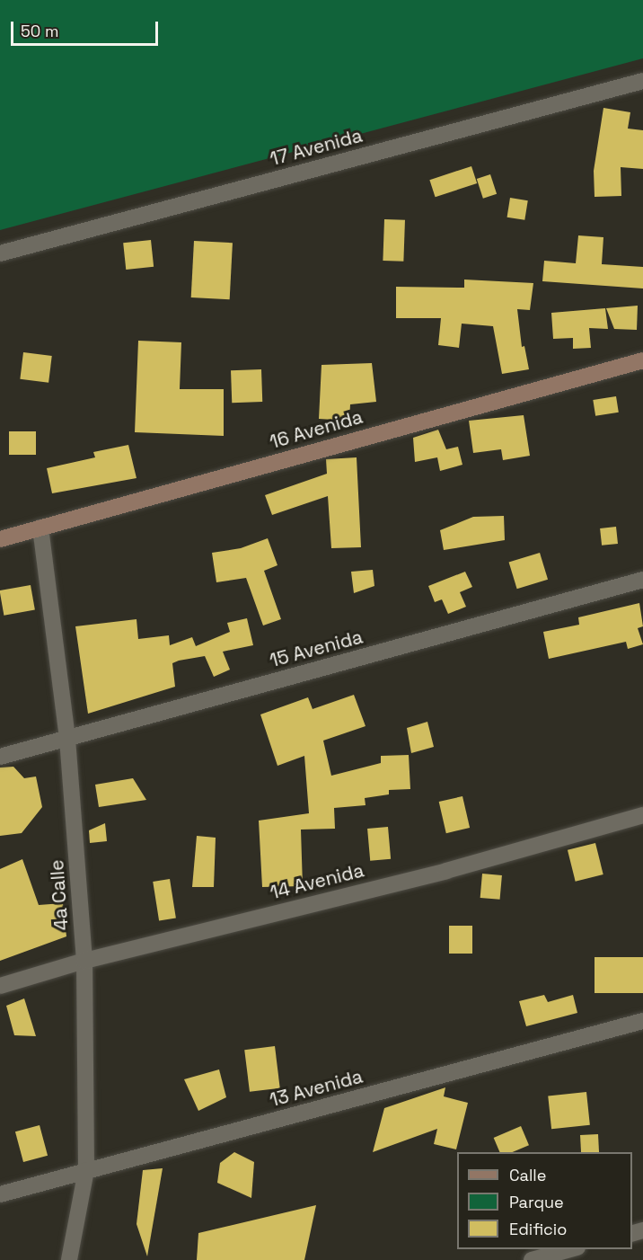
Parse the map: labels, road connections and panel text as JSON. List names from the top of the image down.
{
  "streets": {
    "main road": ["16 Avenida"],
    "street": [
      "17 Avenida",
      "15 Avenida",
      "14 Avenida",
      "4a Calle",
      "13 Avenida"
    ]
  },
  "crossings": [
    ["16 Avenida", "4a Calle"],
    ["15 Avenida", "4a Calle"],
    ["14 Avenida", "4a Calle"],
    ["4a Calle", "13 Avenida"]
  ],
  "legend": ["Calle", "Parque", "Edificio"],
  "scale_bar": "50 m"
}
